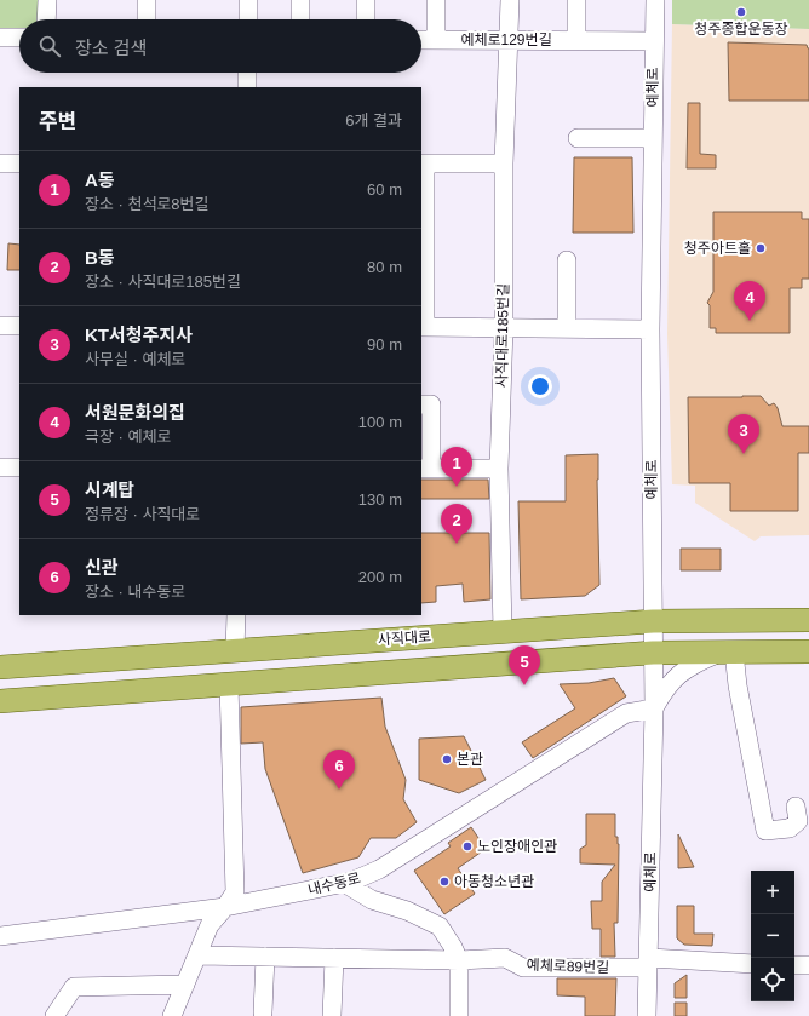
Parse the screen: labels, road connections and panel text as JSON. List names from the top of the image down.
{
  "streets": {
    "main road": ["사직대로"],
    "street": [
      "예체로129번길",
      "예체로",
      "사직대로185번길",
      "내수동로",
      "예체로89번길"
    ]
  },
  "crossings": [
    ["예체로129번길", "예체로"],
    ["예체로129번길", "사직대로185번길"],
    ["예체로", "사직대로"],
    ["예체로", "내수동로"],
    ["예체로", "예체로89번길"],
    ["사직대로185번길", "사직대로"]
  ],
  "places": [
    "청주종합운동장",
    "청주아트홀",
    "본관",
    "노인장애인관",
    "아동청소년관"
  ],
  "page": {
    "search": "장소 검색",
    "heading": ["주변", "6개 결과"],
    "list": [
      {
        "mark": "1",
        "name": "A동",
        "note": "장소 · 천석로8번길",
        "value": "60 m"
      },
      {
        "mark": "2",
        "name": "B동",
        "note": "장소 · 사직대로185번길",
        "value": "80 m"
      },
      {
        "mark": "3",
        "name": "KT서청주지사",
        "note": "사무실 · 예체로",
        "value": "90 m"
      },
      {
        "mark": "4",
        "name": "서원문화의집",
        "note": "극장 · 예체로",
        "value": "100 m"
      },
      {
        "mark": "5",
        "name": "시계탑",
        "note": "정류장 · 사직대로",
        "value": "130 m"
      },
      {
        "mark": "6",
        "name": "신관",
        "note": "장소 · 내수동로",
        "value": "200 m"
      }
    ],
    "pins": [
      "4",
      "3",
      "1",
      "2",
      "5",
      "6"
    ],
    "map_buttons": ["+", "−"]
  }
}
